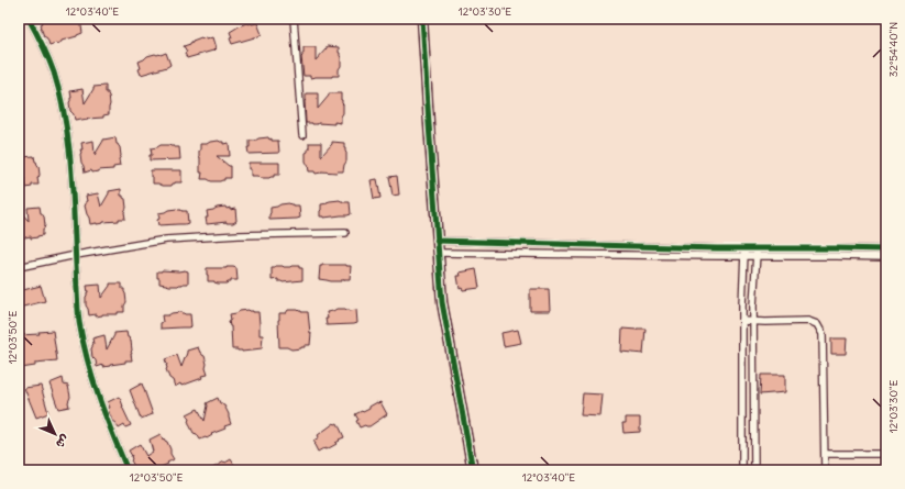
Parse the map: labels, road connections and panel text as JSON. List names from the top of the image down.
{
  "north": "bottom right",
  "coordinates": [
    "12°03'40\"E",
    "12°03'30\"E",
    "32°54'40\"N",
    "12°03'50\"E"
  ]
}
